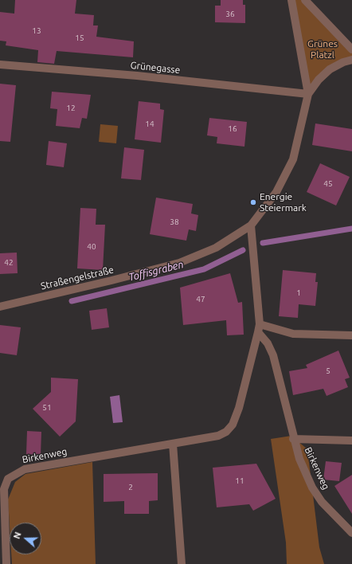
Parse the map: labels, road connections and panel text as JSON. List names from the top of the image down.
{
  "streets": {
    "street": ["Grünegasse", "Straßengelstraße", "Birkenweg"]
  },
  "crossings": [
    ["Grünegasse", "Straßengelstraße"],
    ["Straßengelstraße", "Birkenweg"]
  ],
  "water": ["Toffisgraben"],
  "parks": ["Grünes Platzl"],
  "places": ["Energie Steiermark"],
  "house_numbers": [
    "36",
    "13",
    "15",
    "12",
    "14",
    "16",
    "45",
    "38",
    "40",
    "42",
    "1",
    "47",
    "5",
    "51",
    "11",
    "2"
  ],
  "north": "left"
}
